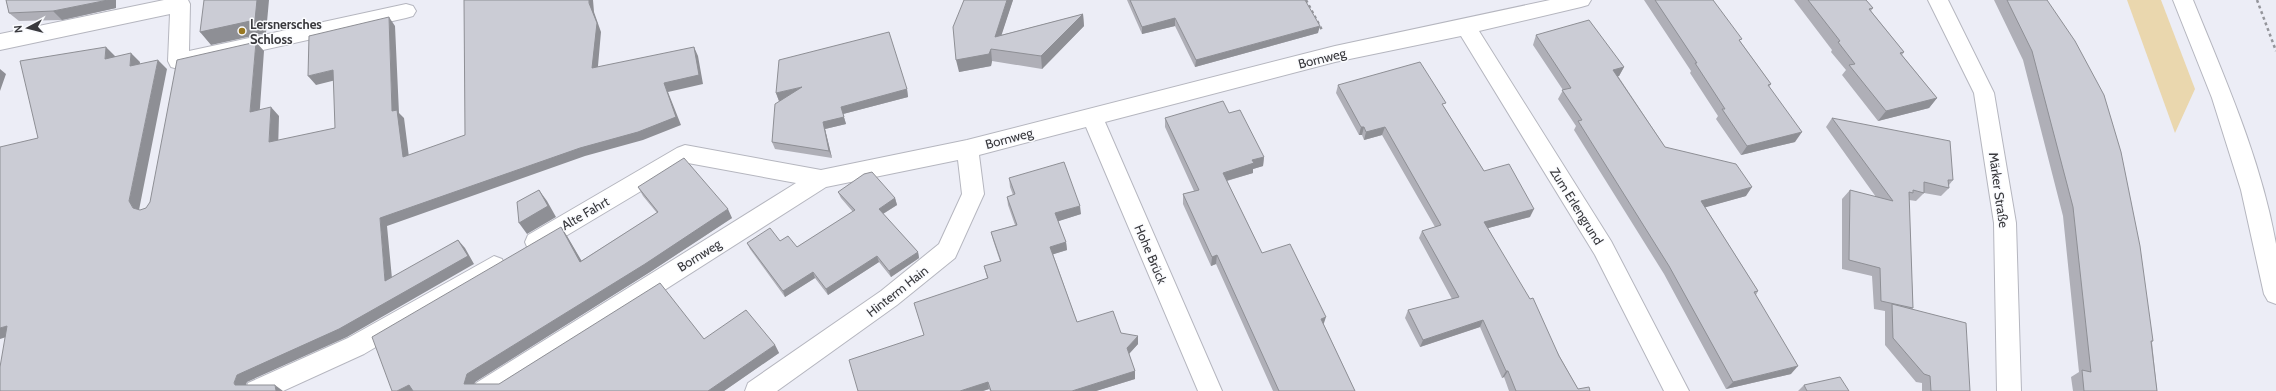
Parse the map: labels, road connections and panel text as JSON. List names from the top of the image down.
{
  "streets": {
    "street": [
      "Bornweg",
      "Märker Straße",
      "Zum Erlengrund",
      "Alte Fahrt",
      "Hohe Brück",
      "Hinterm Hain"
    ]
  },
  "crossings": [
    ["Bornweg", "Zum Erlengrund"],
    ["Bornweg", "Alte Fahrt"],
    ["Bornweg", "Hohe Brück"],
    ["Bornweg", "Hinterm Hain"]
  ],
  "places": ["Lersnersches Schloss"],
  "north": "left"
}
